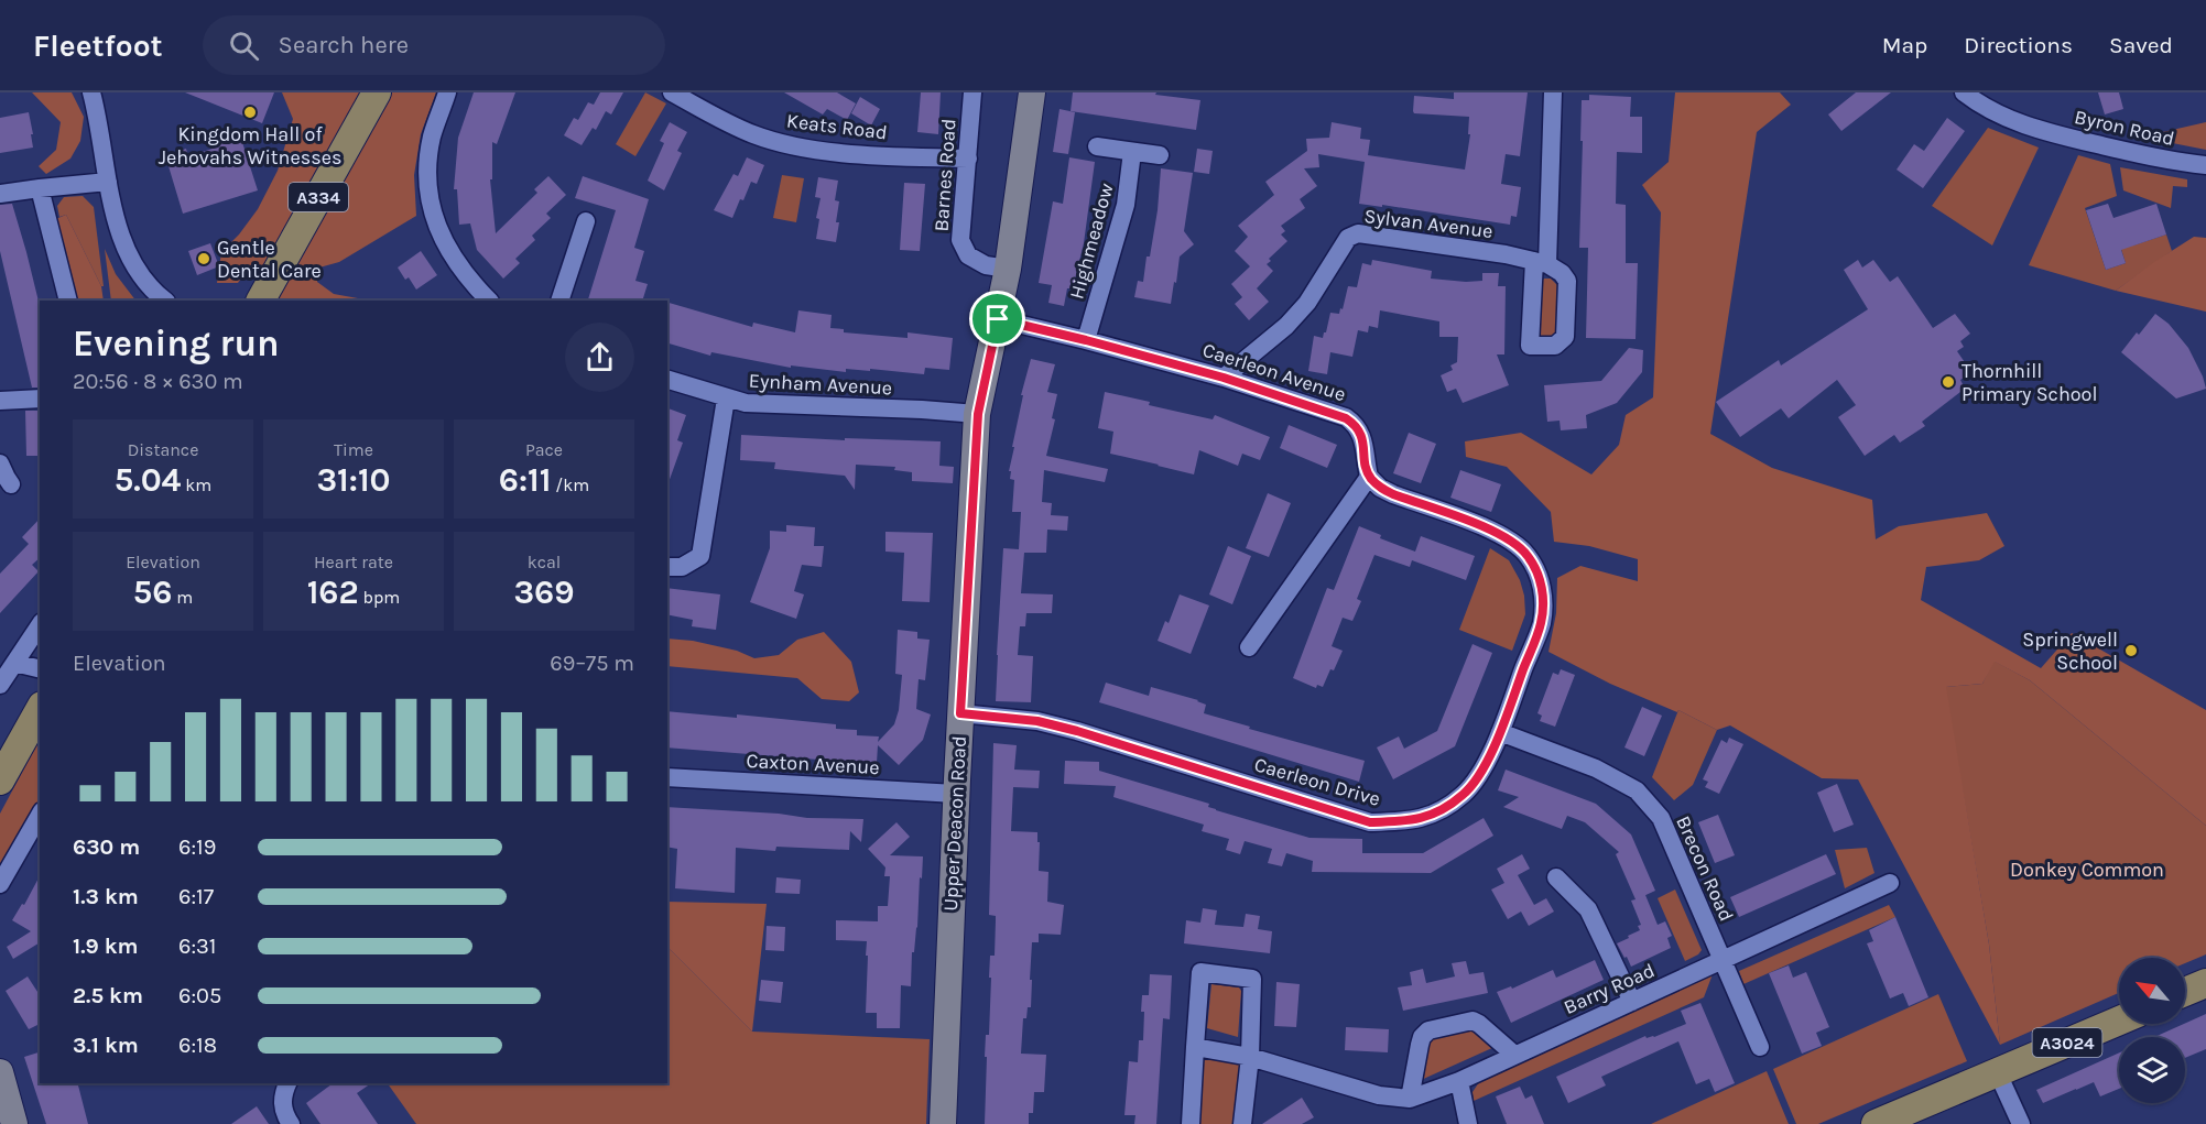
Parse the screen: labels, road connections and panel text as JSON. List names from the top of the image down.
{
  "streets": {
    "main road": ["A334", "A3024"],
    "street": [
      "Keats Road",
      "Byron Road",
      "Barnes Road",
      "Sylvan Avenue",
      "Highmeadow",
      "Caerleon Avenue",
      "Eynham Avenue",
      "Caxton Avenue",
      "Caerleon Drive",
      "Upper Deacon Road",
      "Brecon Road",
      "Barry Road"
    ]
  },
  "crossings": [
    ["Keats Road", "Barnes Road"],
    ["Barnes Road", "Upper Deacon Road"],
    ["Sylvan Avenue", "Caerleon Avenue"],
    ["Highmeadow", "Caerleon Avenue"],
    ["Caerleon Avenue", "Caerleon Drive"],
    ["Caerleon Avenue", "Upper Deacon Road"],
    ["Eynham Avenue", "Upper Deacon Road"],
    ["Caxton Avenue", "Upper Deacon Road"],
    ["Caerleon Drive", "Upper Deacon Road"],
    ["Caerleon Drive", "Brecon Road"],
    ["Brecon Road", "Barry Road"]
  ],
  "parks": ["Donkey Common"],
  "places": [
    "Kingdom Hall of Jehovahs Witnesses",
    "Gentle Dental Care",
    "Thornhill Primary School",
    "Springwell School"
  ],
  "north": "top left",
  "page": {
    "header": "Fleetfoot",
    "search": "Search here",
    "nav": ["Map", "Directions", "Saved"],
    "heading": ["Evening run", "20:56 · 8 × 630 m"],
    "stats": [
      ["Distance", "5.04 km"],
      ["Time", "31:10"],
      ["Pace", "6:11 /km"],
      ["Elevation", "56 m"],
      ["Heart rate", "162 bpm"],
      ["kcal", "369"]
    ],
    "chart": ["Elevation", "69–75 m"],
    "list": [
      {
        "name": "630 m",
        "note": "6:19"
      },
      {
        "name": "1.3 km",
        "note": "6:17"
      },
      {
        "name": "1.9 km",
        "note": "6:31"
      },
      {
        "name": "2.5 km",
        "note": "6:05"
      },
      {
        "name": "3.1 km",
        "note": "6:18"
      }
    ]
  }
}
